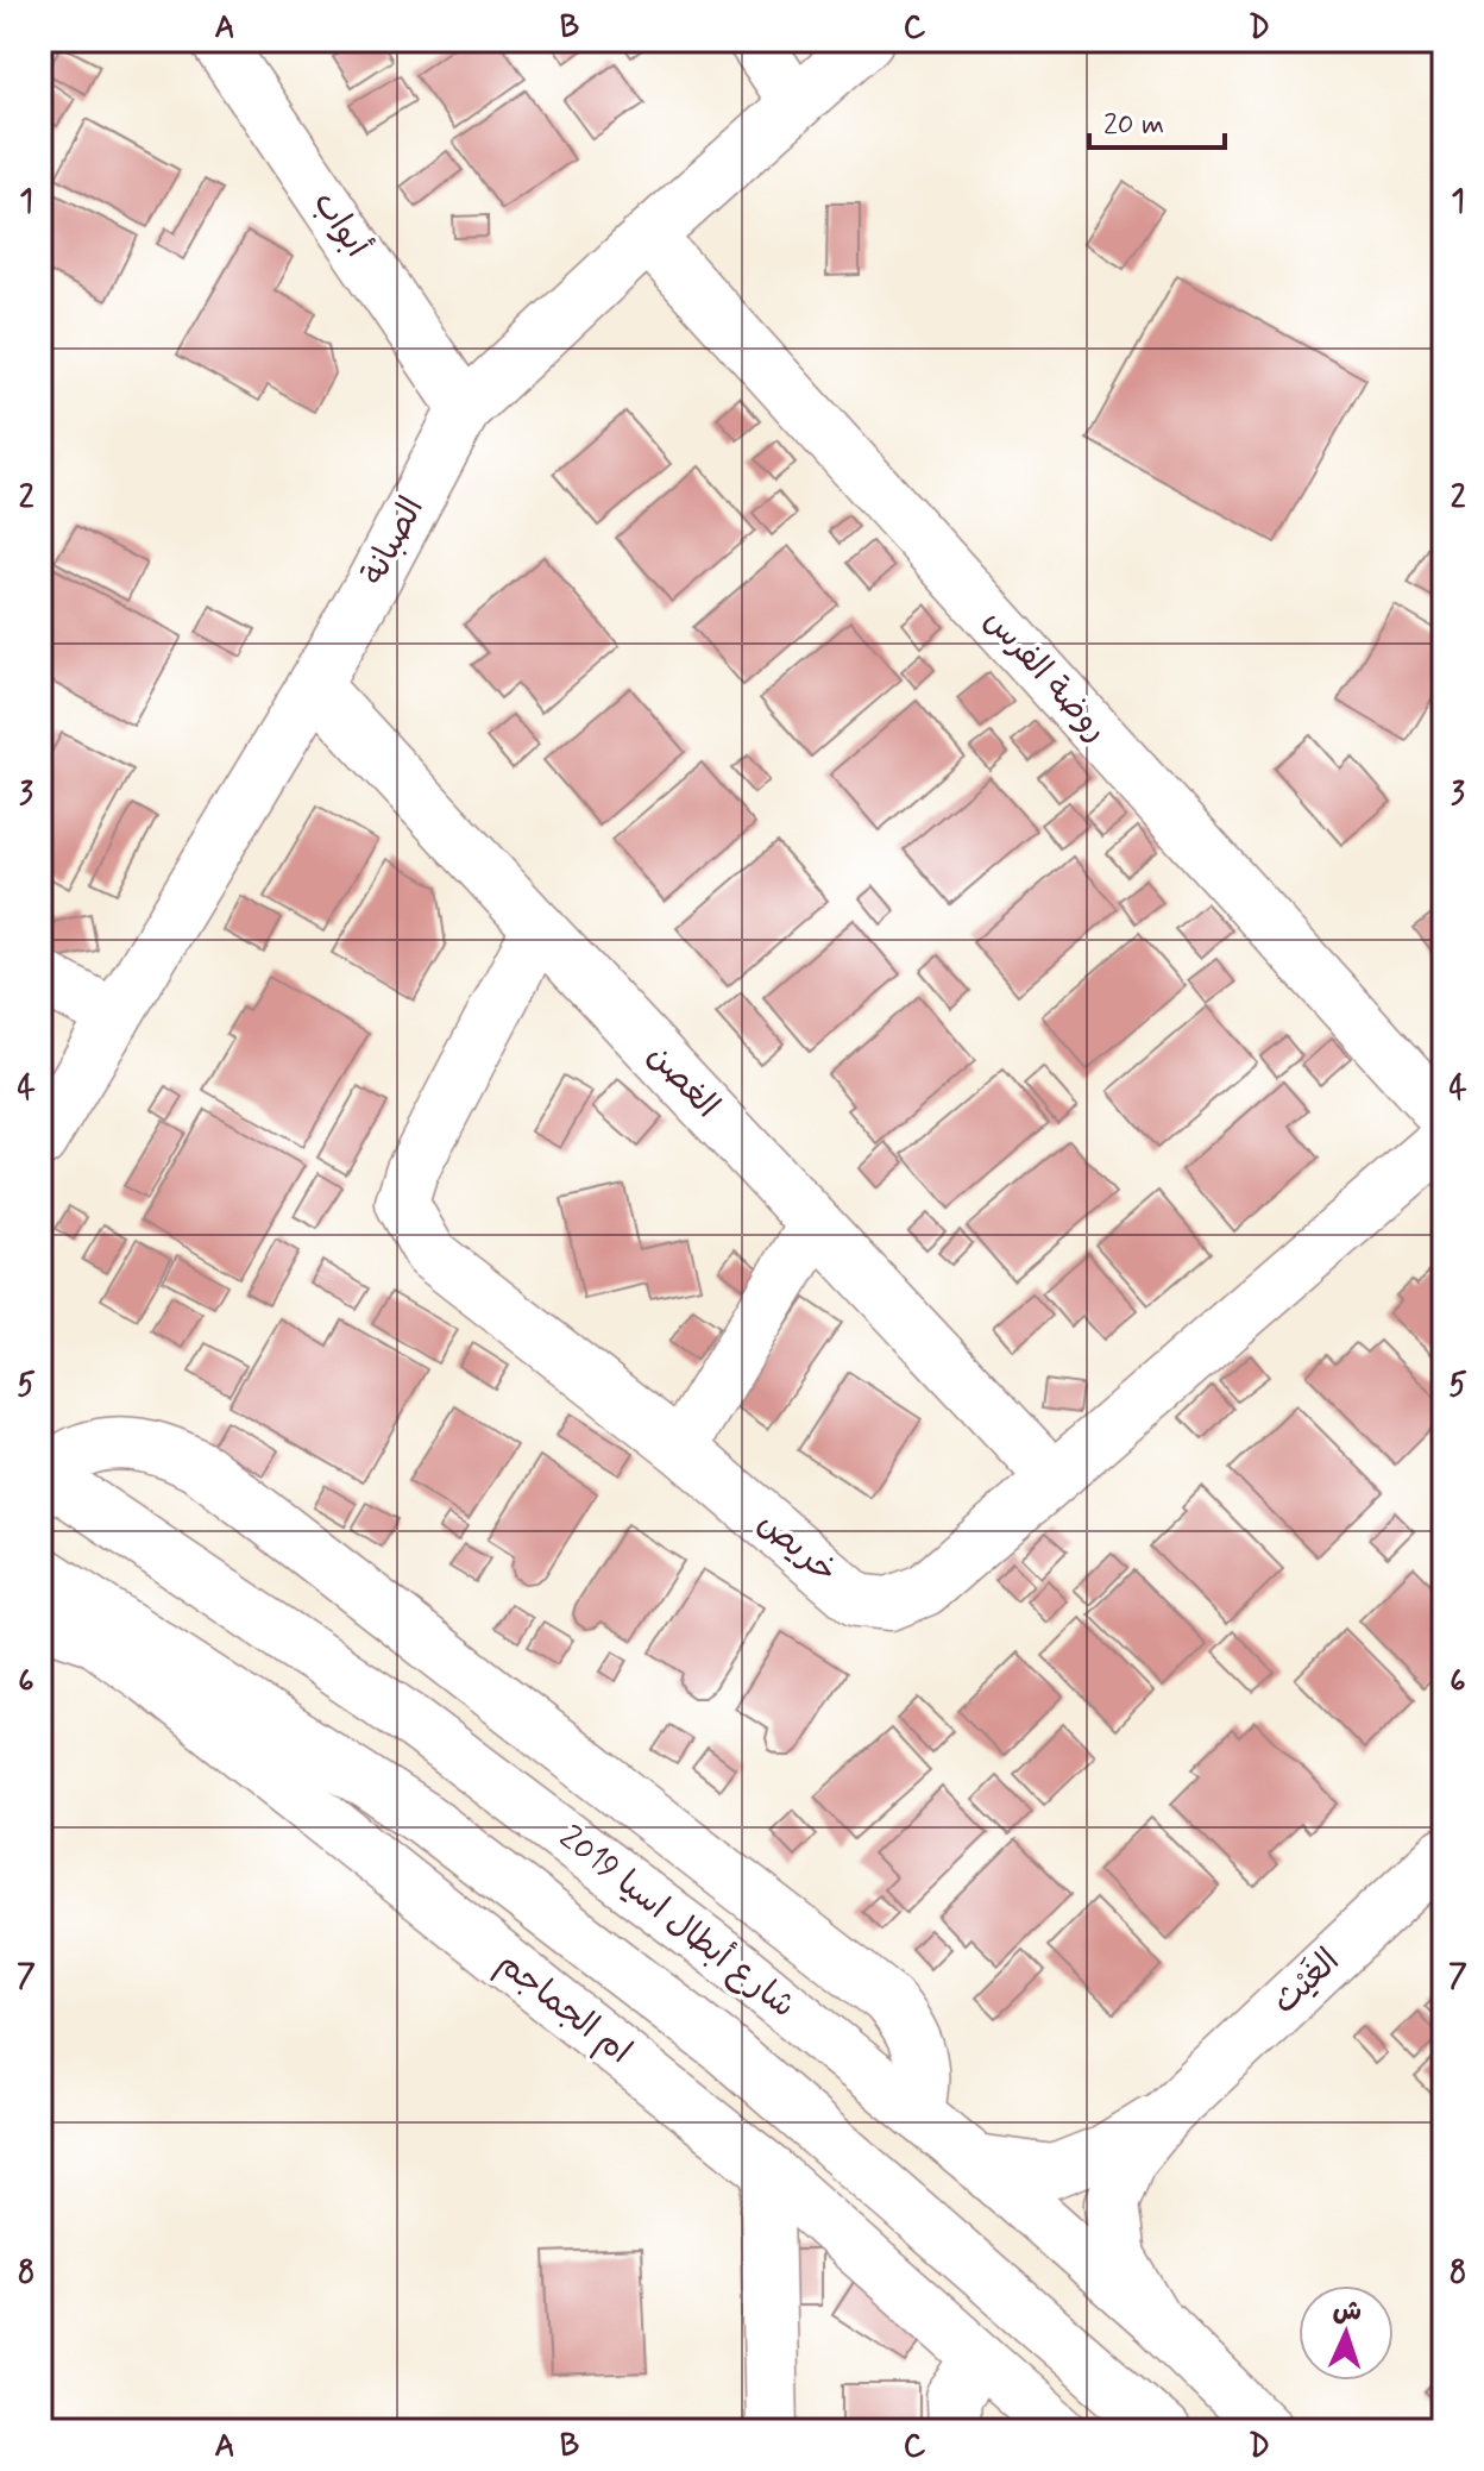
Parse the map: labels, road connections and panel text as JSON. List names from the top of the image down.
{
  "streets": {
    "street": [
      "أبواب",
      "الصبانة",
      "روضة الفرس",
      "الغصن",
      "خريص",
      "شارع أبطال اسيا 2019",
      "الغَيْث",
      "ام الجماجم"
    ]
  },
  "crossings": [
    ["أبواب", "الصبانة"],
    ["الصبانة", "روضة الفرس"],
    ["الصبانة", "الغصن"],
    ["الغصن", "خريص"],
    ["شارع أبطال اسيا 2019", "الغَيْث"]
  ],
  "scale_bar": "20 m",
  "north": "top",
  "grid": {
    "columns": [
      "A",
      "B",
      "C",
      "D"
    ],
    "rows": [
      "1",
      "2",
      "3",
      "4",
      "5",
      "6",
      "7",
      "8"
    ]
  }
}
